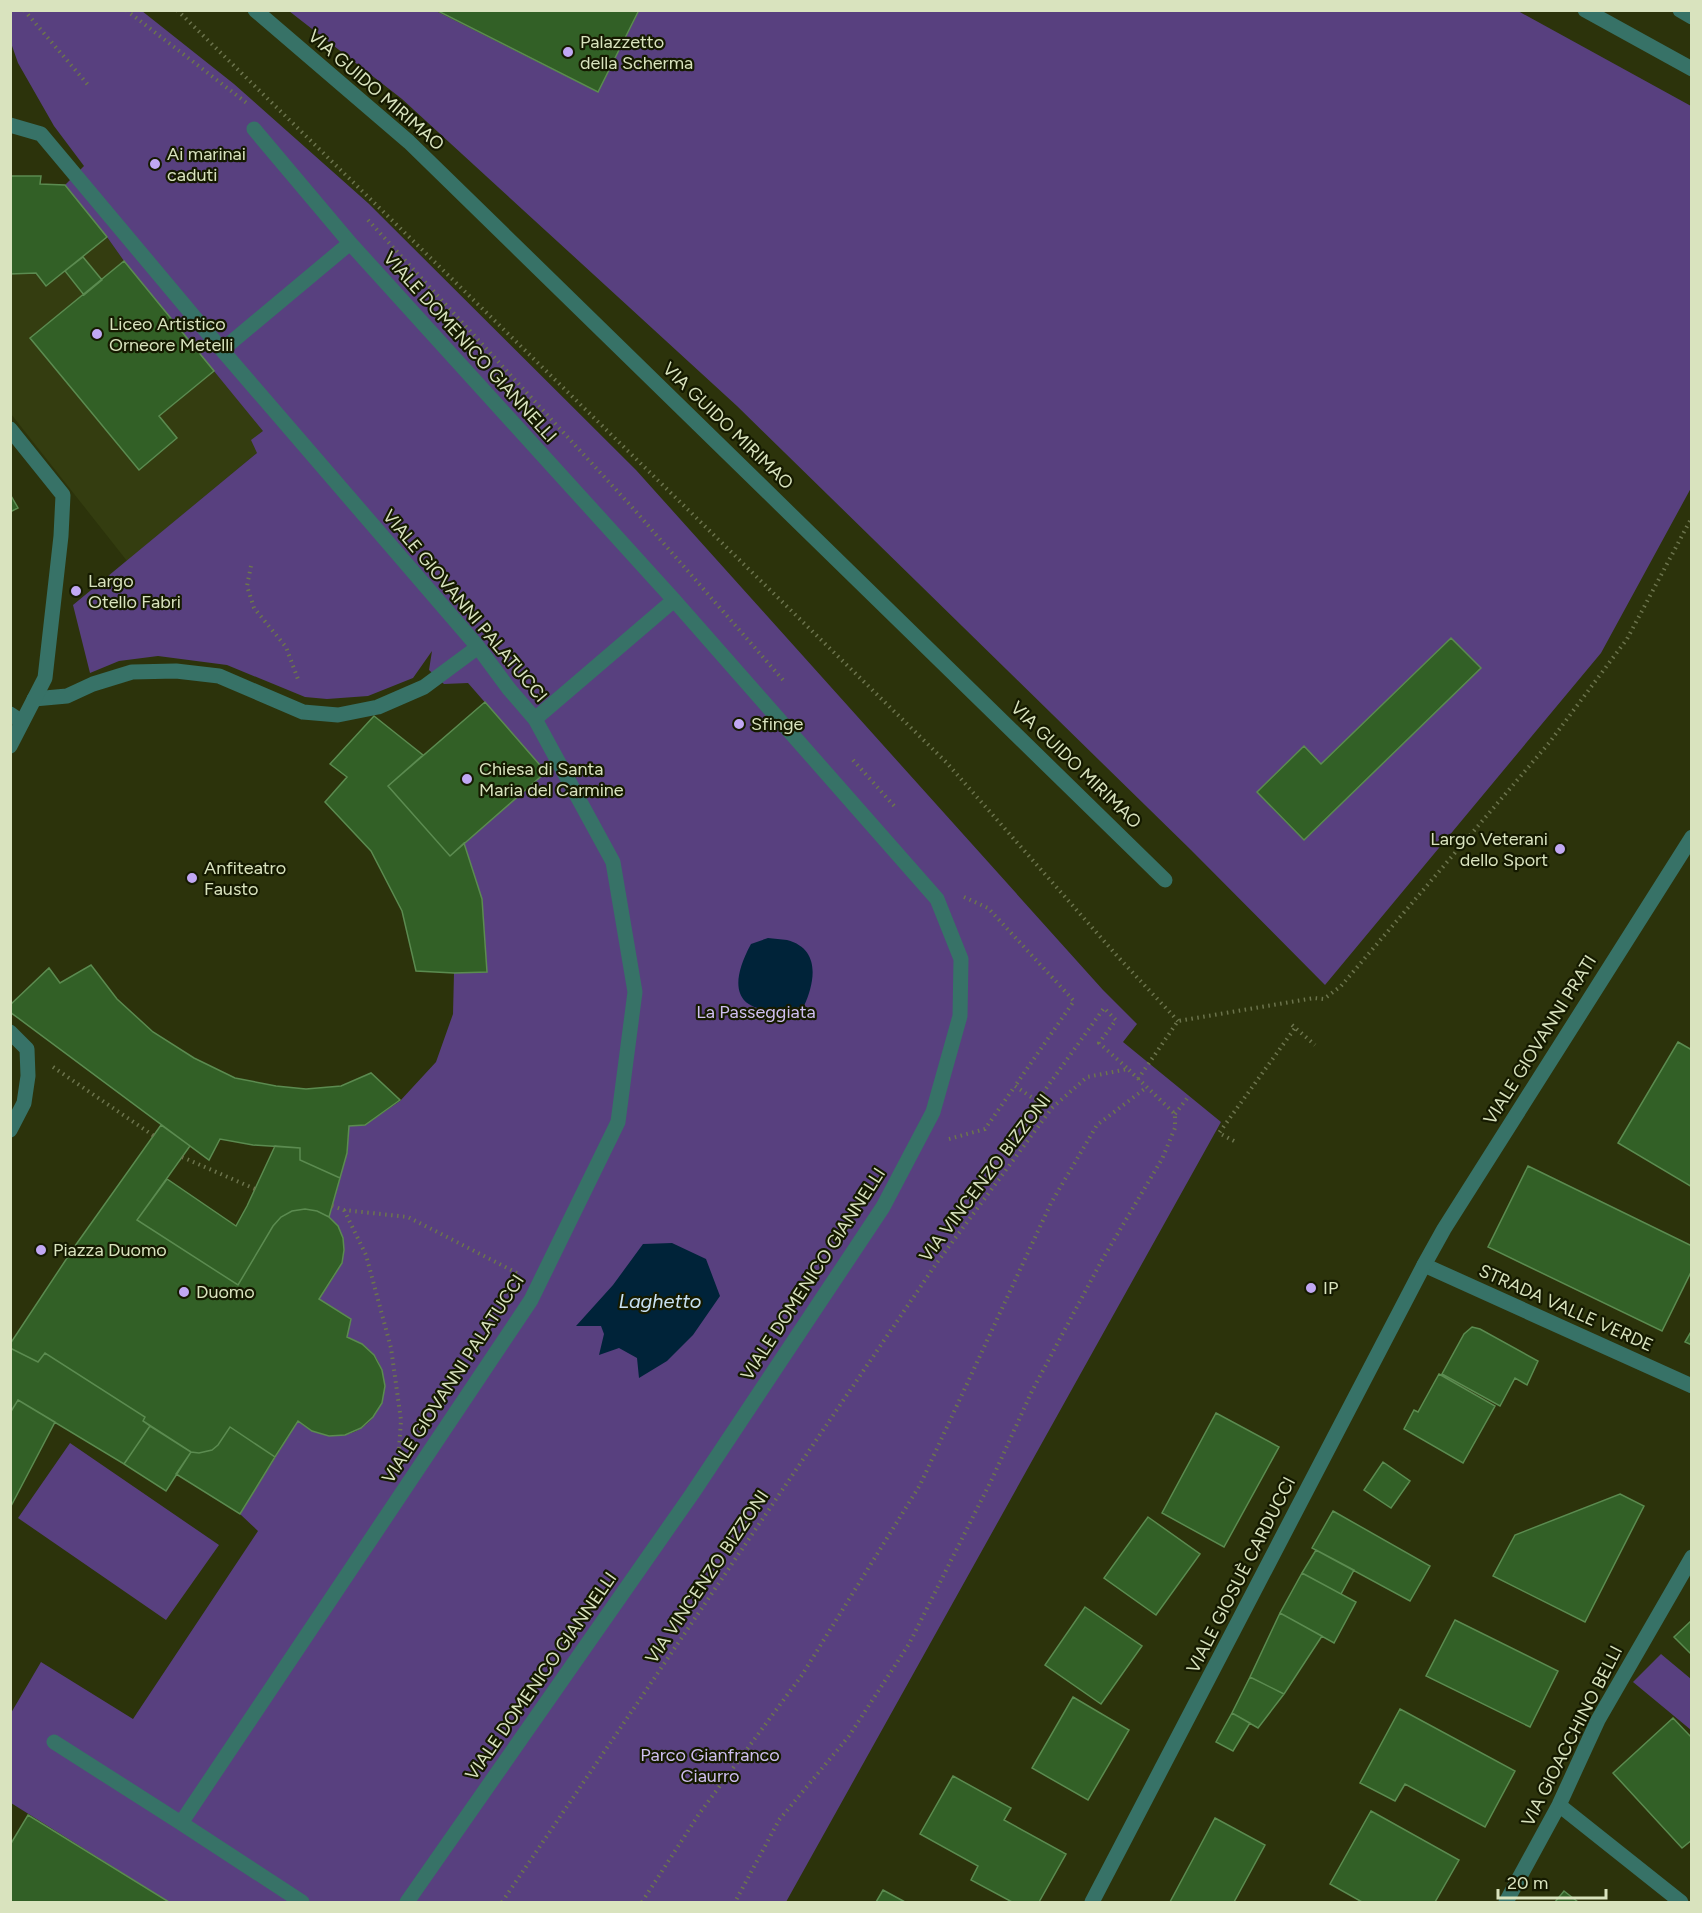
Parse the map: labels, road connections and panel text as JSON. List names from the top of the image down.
{
  "streets": {
    "street": [
      "VIA GUIDO MIRIMAO",
      "VIALE DOMENICO GIANNELLI",
      "VIALE GIOVANNI PALATUCCI",
      "VIALE GIOVANNI PRATI",
      "STRADA VALLE VERDE",
      "VIALE GIOSUÈ CARDUCCI",
      "VIA GIOACCHINO BELLI"
    ],
    "path": ["VIA VINCENZO BIZZONI"]
  },
  "crossings": [
    ["VIALE GIOVANNI PRATI", "STRADA VALLE VERDE"],
    ["VIALE GIOVANNI PRATI", "VIALE GIOSUÈ CARDUCCI"],
    ["STRADA VALLE VERDE", "VIALE GIOSUÈ CARDUCCI"]
  ],
  "water": ["Laghetto"],
  "parks": ["La Passeggiata", "Parco Gianfranco Ciaurro"],
  "places": [
    "Palazzetto della Scherma",
    "Ai marinai caduti",
    "Liceo Artistico Orneore Metelli",
    "Largo Otello Fabri",
    "Sfinge",
    "Chiesa di Santa Maria del Carmine",
    "Largo Veterani dello Sport",
    "Anfiteatro Fausto",
    "Piazza Duomo",
    "IP",
    "Duomo"
  ],
  "scale_bar": "20 m"
}
